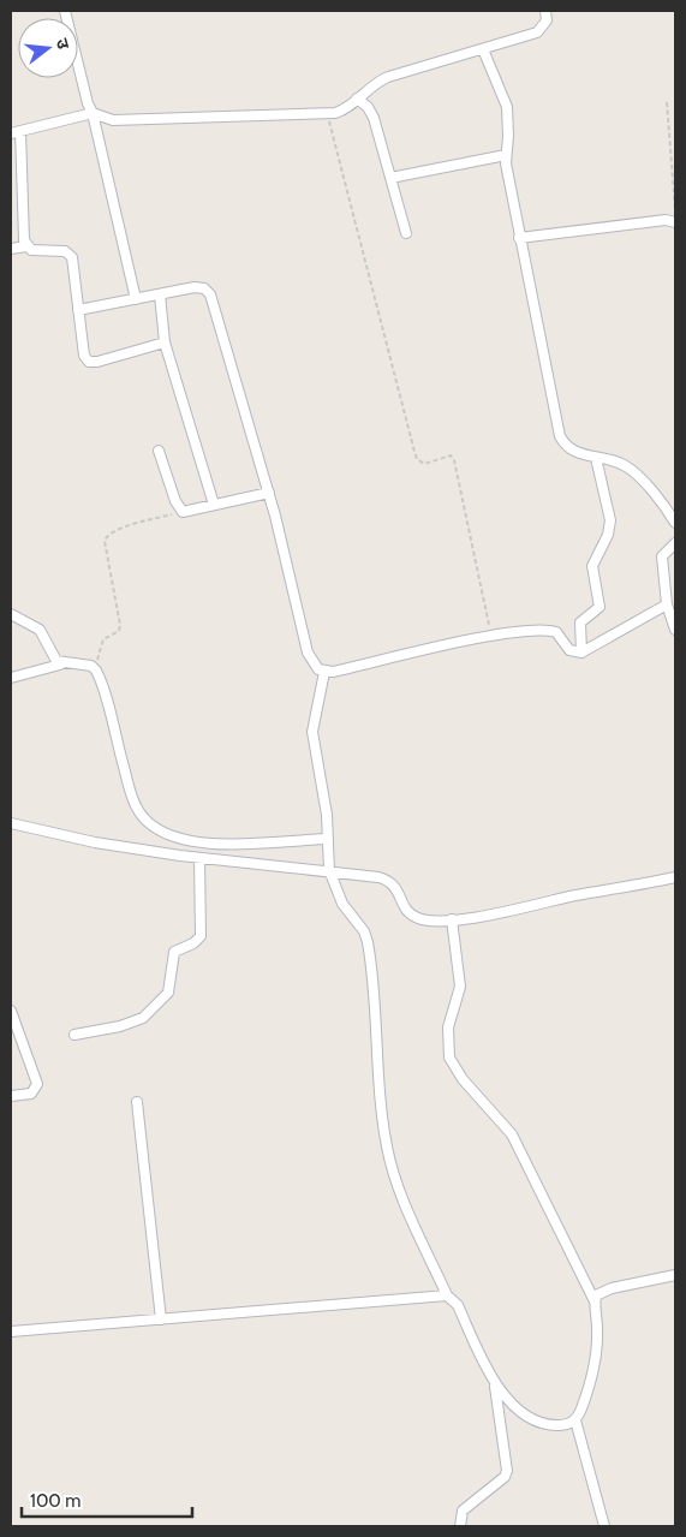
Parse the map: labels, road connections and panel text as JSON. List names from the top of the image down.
{
  "scale_bar": "100 m",
  "north": "right"
}
